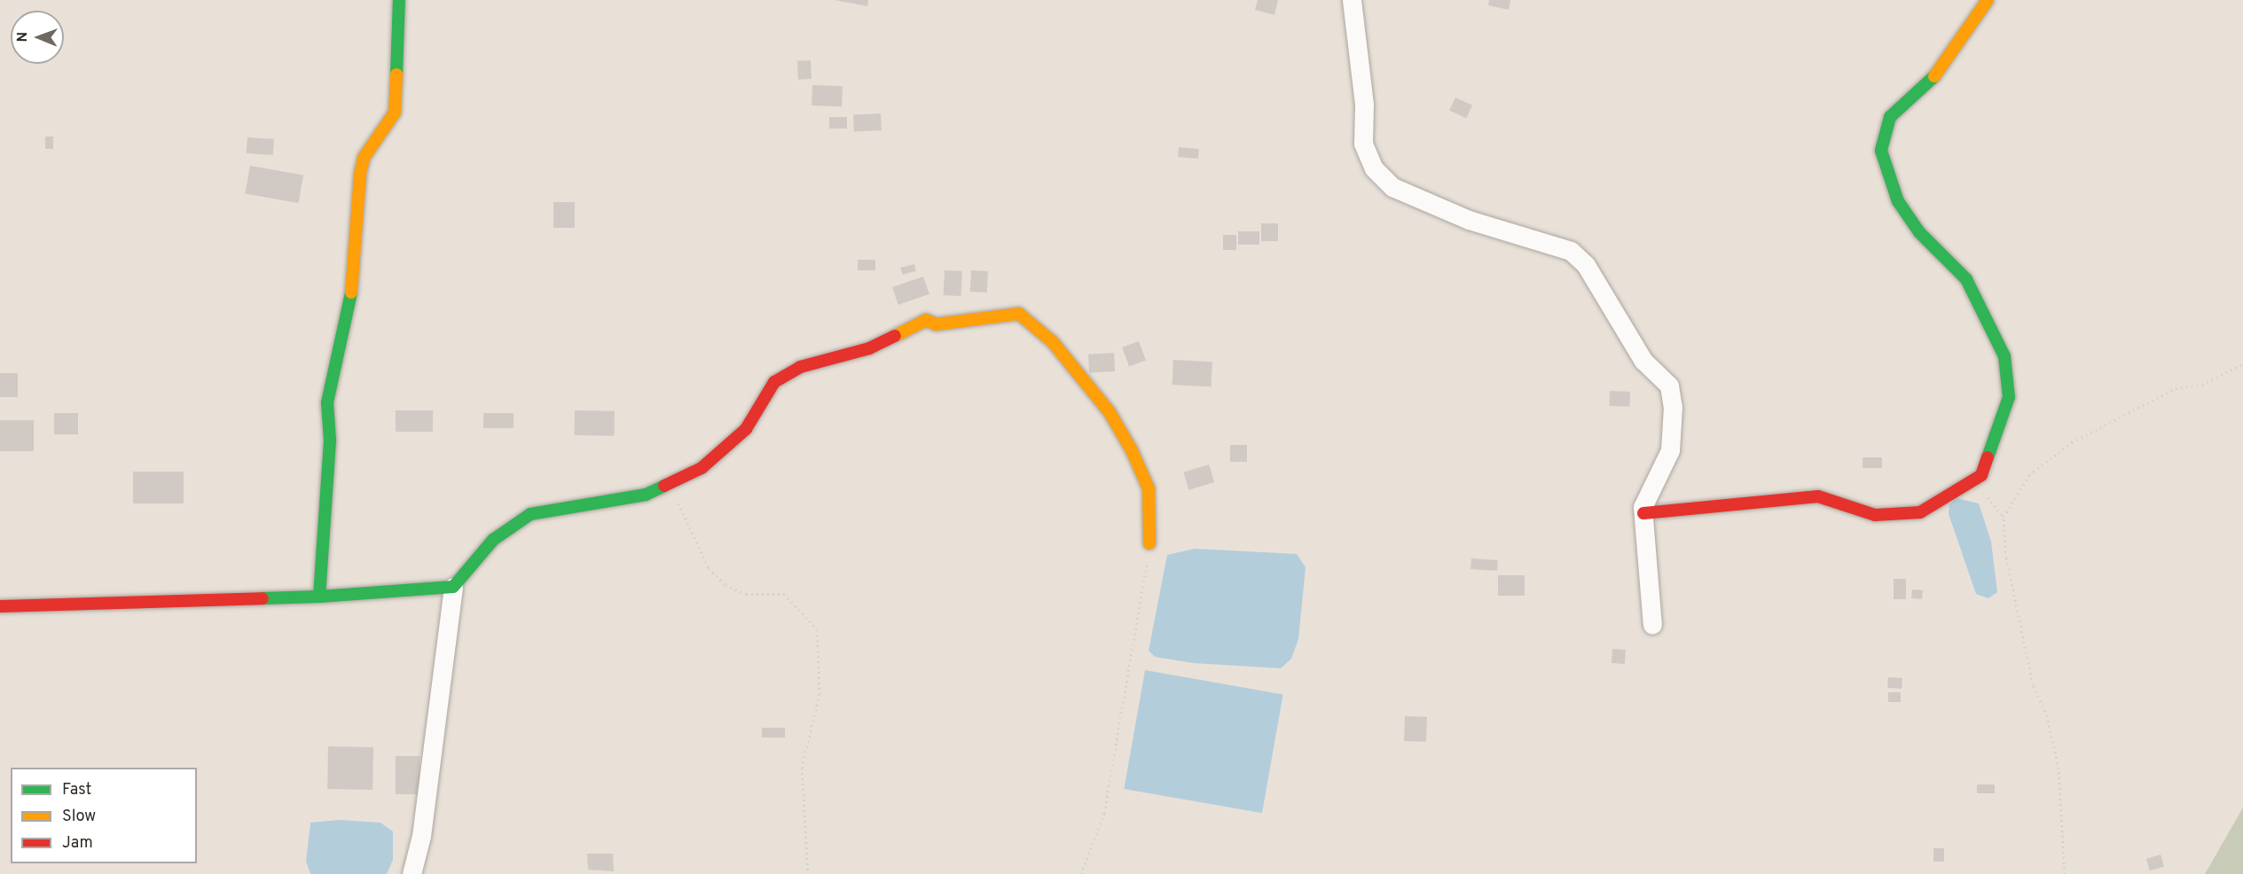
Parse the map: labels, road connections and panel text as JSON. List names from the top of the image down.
{
  "legend": ["Fast", "Slow", "Jam"],
  "north": "left"
}
